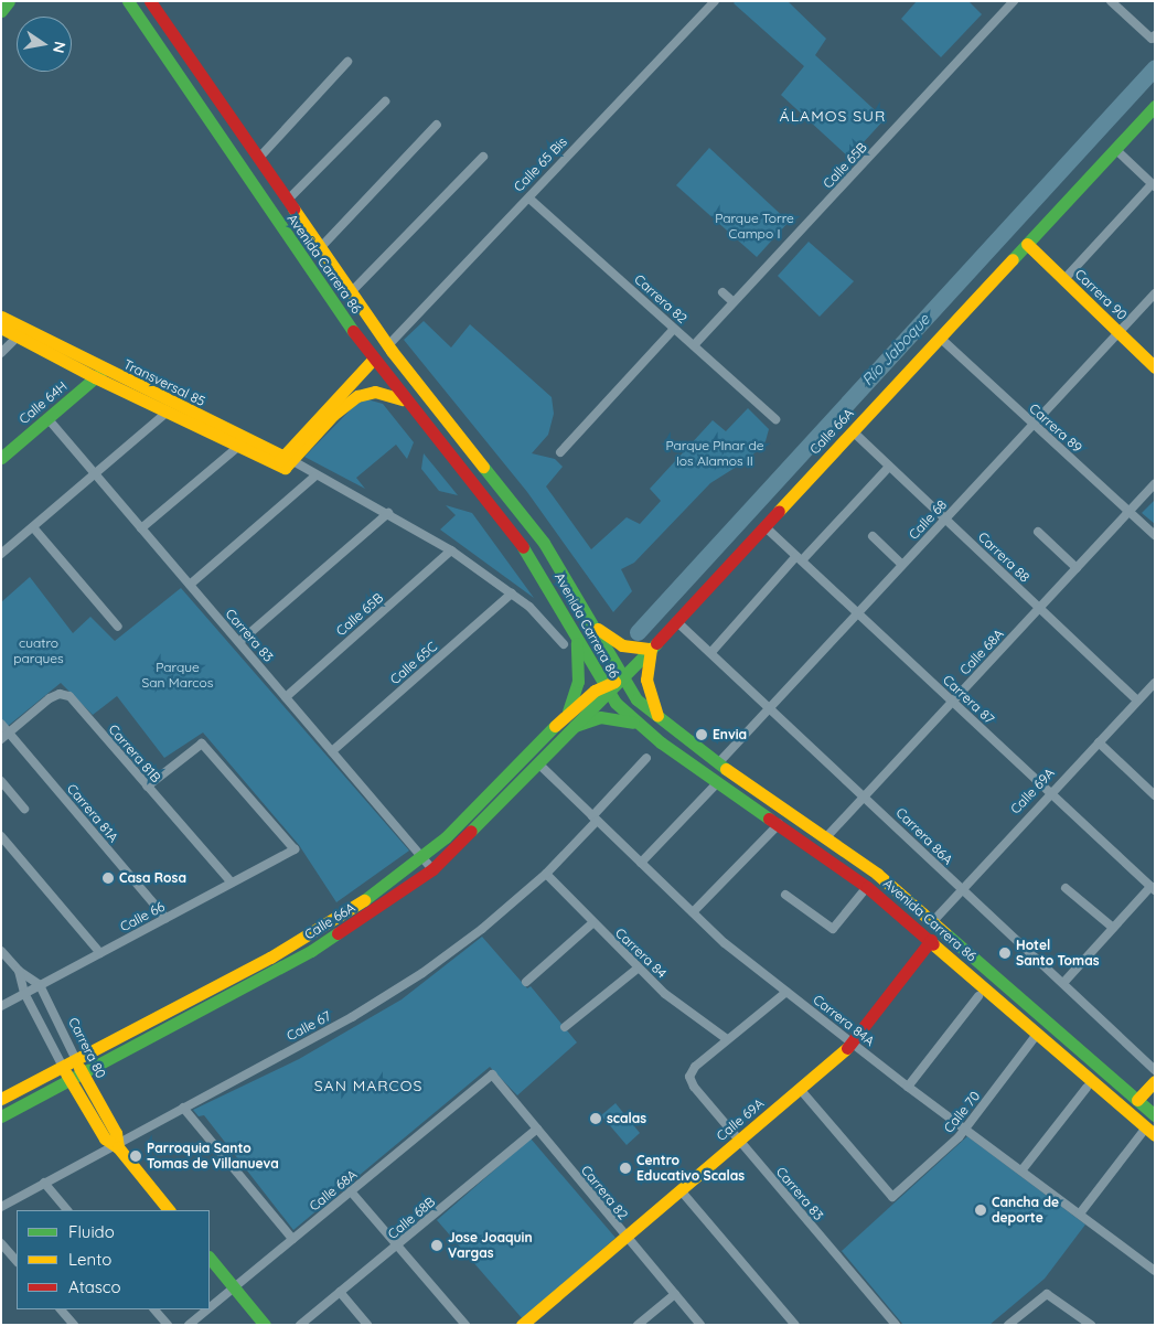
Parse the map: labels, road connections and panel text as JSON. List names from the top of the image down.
{
  "streets": {
    "street": [
      "Calle 65 Bis",
      "Calle 65B",
      "Avenida Carrera 86",
      "Carrera 90",
      "Carrera 82",
      "Transversal 85",
      "Calle 64H",
      "Carrera 89",
      "Calle 66A",
      "Calle 68",
      "Carrera 88",
      "Carrera 83",
      "Calle 68A",
      "Calle 65C",
      "Carrera 87",
      "Carrera 81B",
      "Calle 69A",
      "Carrera 81A",
      "Carrera 86A",
      "Calle 66",
      "Carrera 84",
      "Carrera 84A",
      "Calle 67",
      "Carrera 80",
      "Calle 70",
      "Calle 68B"
    ]
  },
  "crossings": [
    ["Calle 65 Bis", "Avenida Carrera 86"],
    ["Calle 65 Bis", "Carrera 82"],
    ["Calle 65B", "Carrera 82"],
    ["Calle 65B", "Transversal 85"],
    ["Calle 65B", "Carrera 83"],
    ["Avenida Carrera 86", "Calle 66A"],
    ["Avenida Carrera 86", "Calle 68"],
    ["Avenida Carrera 86", "Calle 68A"],
    ["Avenida Carrera 86", "Calle 69A"],
    ["Avenida Carrera 86", "Calle 70"],
    ["Carrera 90", "Calle 66A"],
    ["Carrera 90", "Calle 68"],
    ["Carrera 82", "Calle 68A"],
    ["Carrera 82", "Calle 69A"],
    ["Carrera 82", "Calle 68B"],
    ["Transversal 85", "Calle 64H"],
    ["Transversal 85", "Calle 65C"],
    ["Calle 64H", "Carrera 83"],
    ["Carrera 89", "Calle 66A"],
    ["Carrera 89", "Calle 68"],
    ["Carrera 89", "Calle 68A"],
    ["Calle 66A", "Carrera 88"],
    ["Calle 66A", "Carrera 83"],
    ["Calle 66A", "Carrera 87"],
    ["Calle 66A", "Carrera 86A"],
    ["Calle 66A", "Carrera 84A"],
    ["Calle 66A", "Carrera 80"],
    ["Calle 68", "Carrera 88"],
    ["Calle 68", "Carrera 87"],
    ["Calle 68", "Carrera 86A"],
    ["Carrera 88", "Calle 68A"],
    ["Carrera 88", "Calle 69A"],
    ["Carrera 83", "Calle 65C"],
    ["Carrera 83", "Calle 69A"],
    ["Carrera 83", "Carrera 84"],
    ["Calle 68A", "Carrera 87"],
    ["Calle 68A", "Carrera 86A"],
    ["Carrera 87", "Calle 69A"],
    ["Carrera 81B", "Carrera 81A"],
    ["Carrera 81B", "Calle 66"],
    ["Calle 69A", "Carrera 86A"],
    ["Calle 69A", "Carrera 84A"],
    ["Calle 69A", "Calle 70"],
    ["Carrera 81A", "Calle 66"],
    ["Calle 66", "Carrera 80"],
    ["Carrera 84", "Calle 67"],
    ["Carrera 84A", "Calle 67"],
    ["Carrera 84A", "Calle 70"],
    ["Calle 67", "Carrera 80"]
  ],
  "districts": ["ÁLAMOS SUR", "SAN MARCOS"],
  "water": ["Río Jaboque"],
  "parks": [
    "Parque Torre Campo I",
    "Parque PInar de los Alamos II",
    "cuatro parques",
    "Parque San Marcos"
  ],
  "places": [
    "Envia",
    "Casa Rosa",
    "Hotel Santo Tomas",
    "scalas",
    "Parroquia Santo Tomas de Villanueva",
    "Centro Educativo Scalas",
    "Cancha de deporte",
    "Jose Joaquin Vargas"
  ],
  "legend": ["Fluido", "Lento", "Atasco"],
  "north": "right"
}
